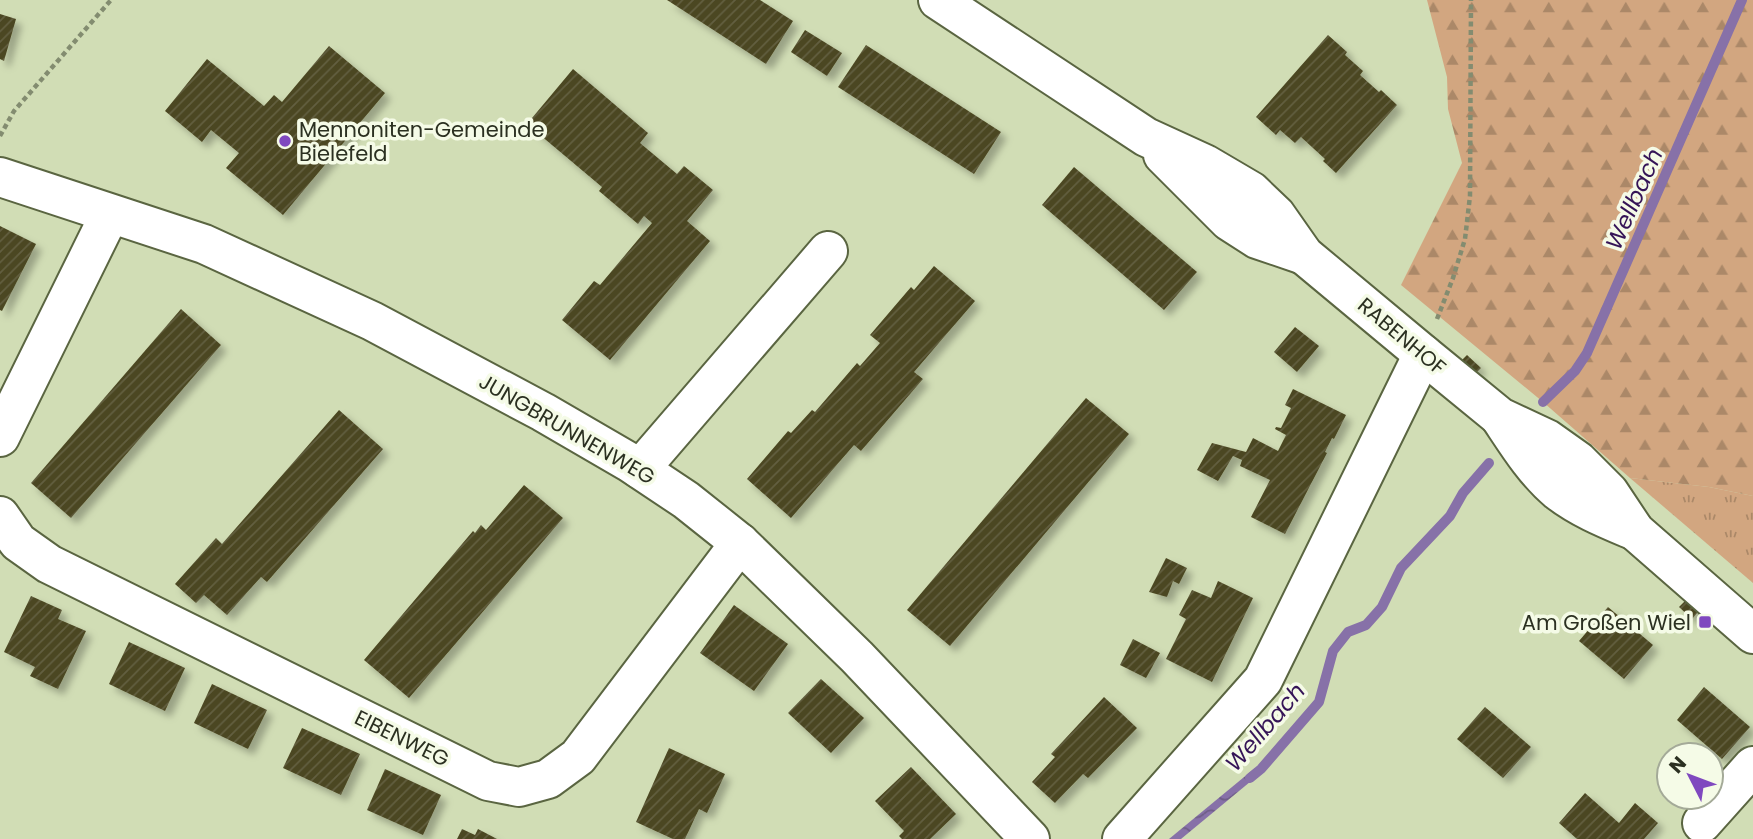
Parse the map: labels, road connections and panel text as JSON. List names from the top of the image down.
{
  "streets": {
    "street": ["RABENHOF", "JUNGBRUNNENWEG", "EIBENWEG"]
  },
  "crossings": [
    ["JUNGBRUNNENWEG", "EIBENWEG"]
  ],
  "water": ["Wellbach"],
  "places": {
    "other": ["Mennoniten-Gemeinde Bielefeld"],
    "transit": ["Am Großen Wiel"]
  },
  "north": "top left"
}
